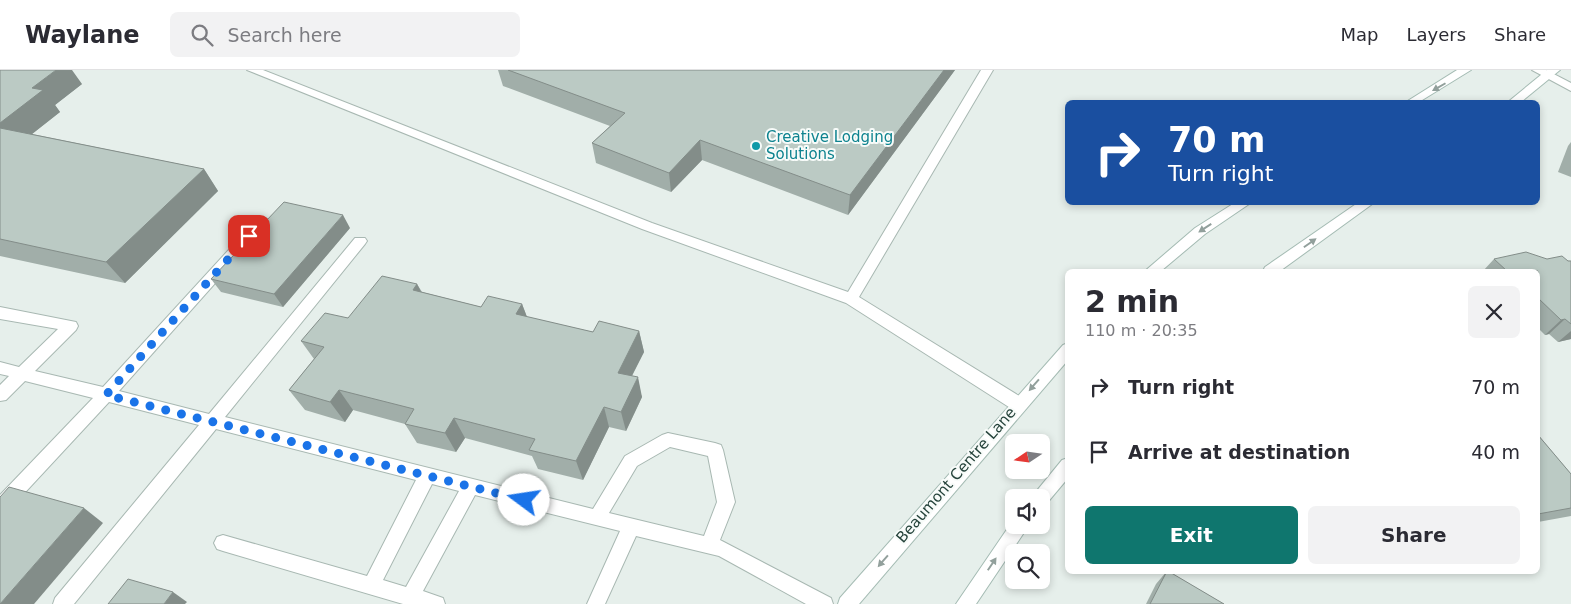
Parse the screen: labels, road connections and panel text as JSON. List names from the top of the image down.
{
  "streets": {
    "street": ["Beaumont Centre Lane"]
  },
  "places": ["Creative Lodging Solutions"],
  "north": "left",
  "page": {
    "header": "Waylane",
    "search": "Search here",
    "nav": ["Map", "Layers", "Share"],
    "turn": ["70 m", "Turn right"],
    "heading": ["2 min", "110 m · 20:35"],
    "list": [
      {
        "name": "Turn right",
        "value": "70 m"
      },
      {
        "name": "Arrive at destination",
        "value": "40 m"
      }
    ],
    "buttons": ["Exit", "Share"]
  }
}
